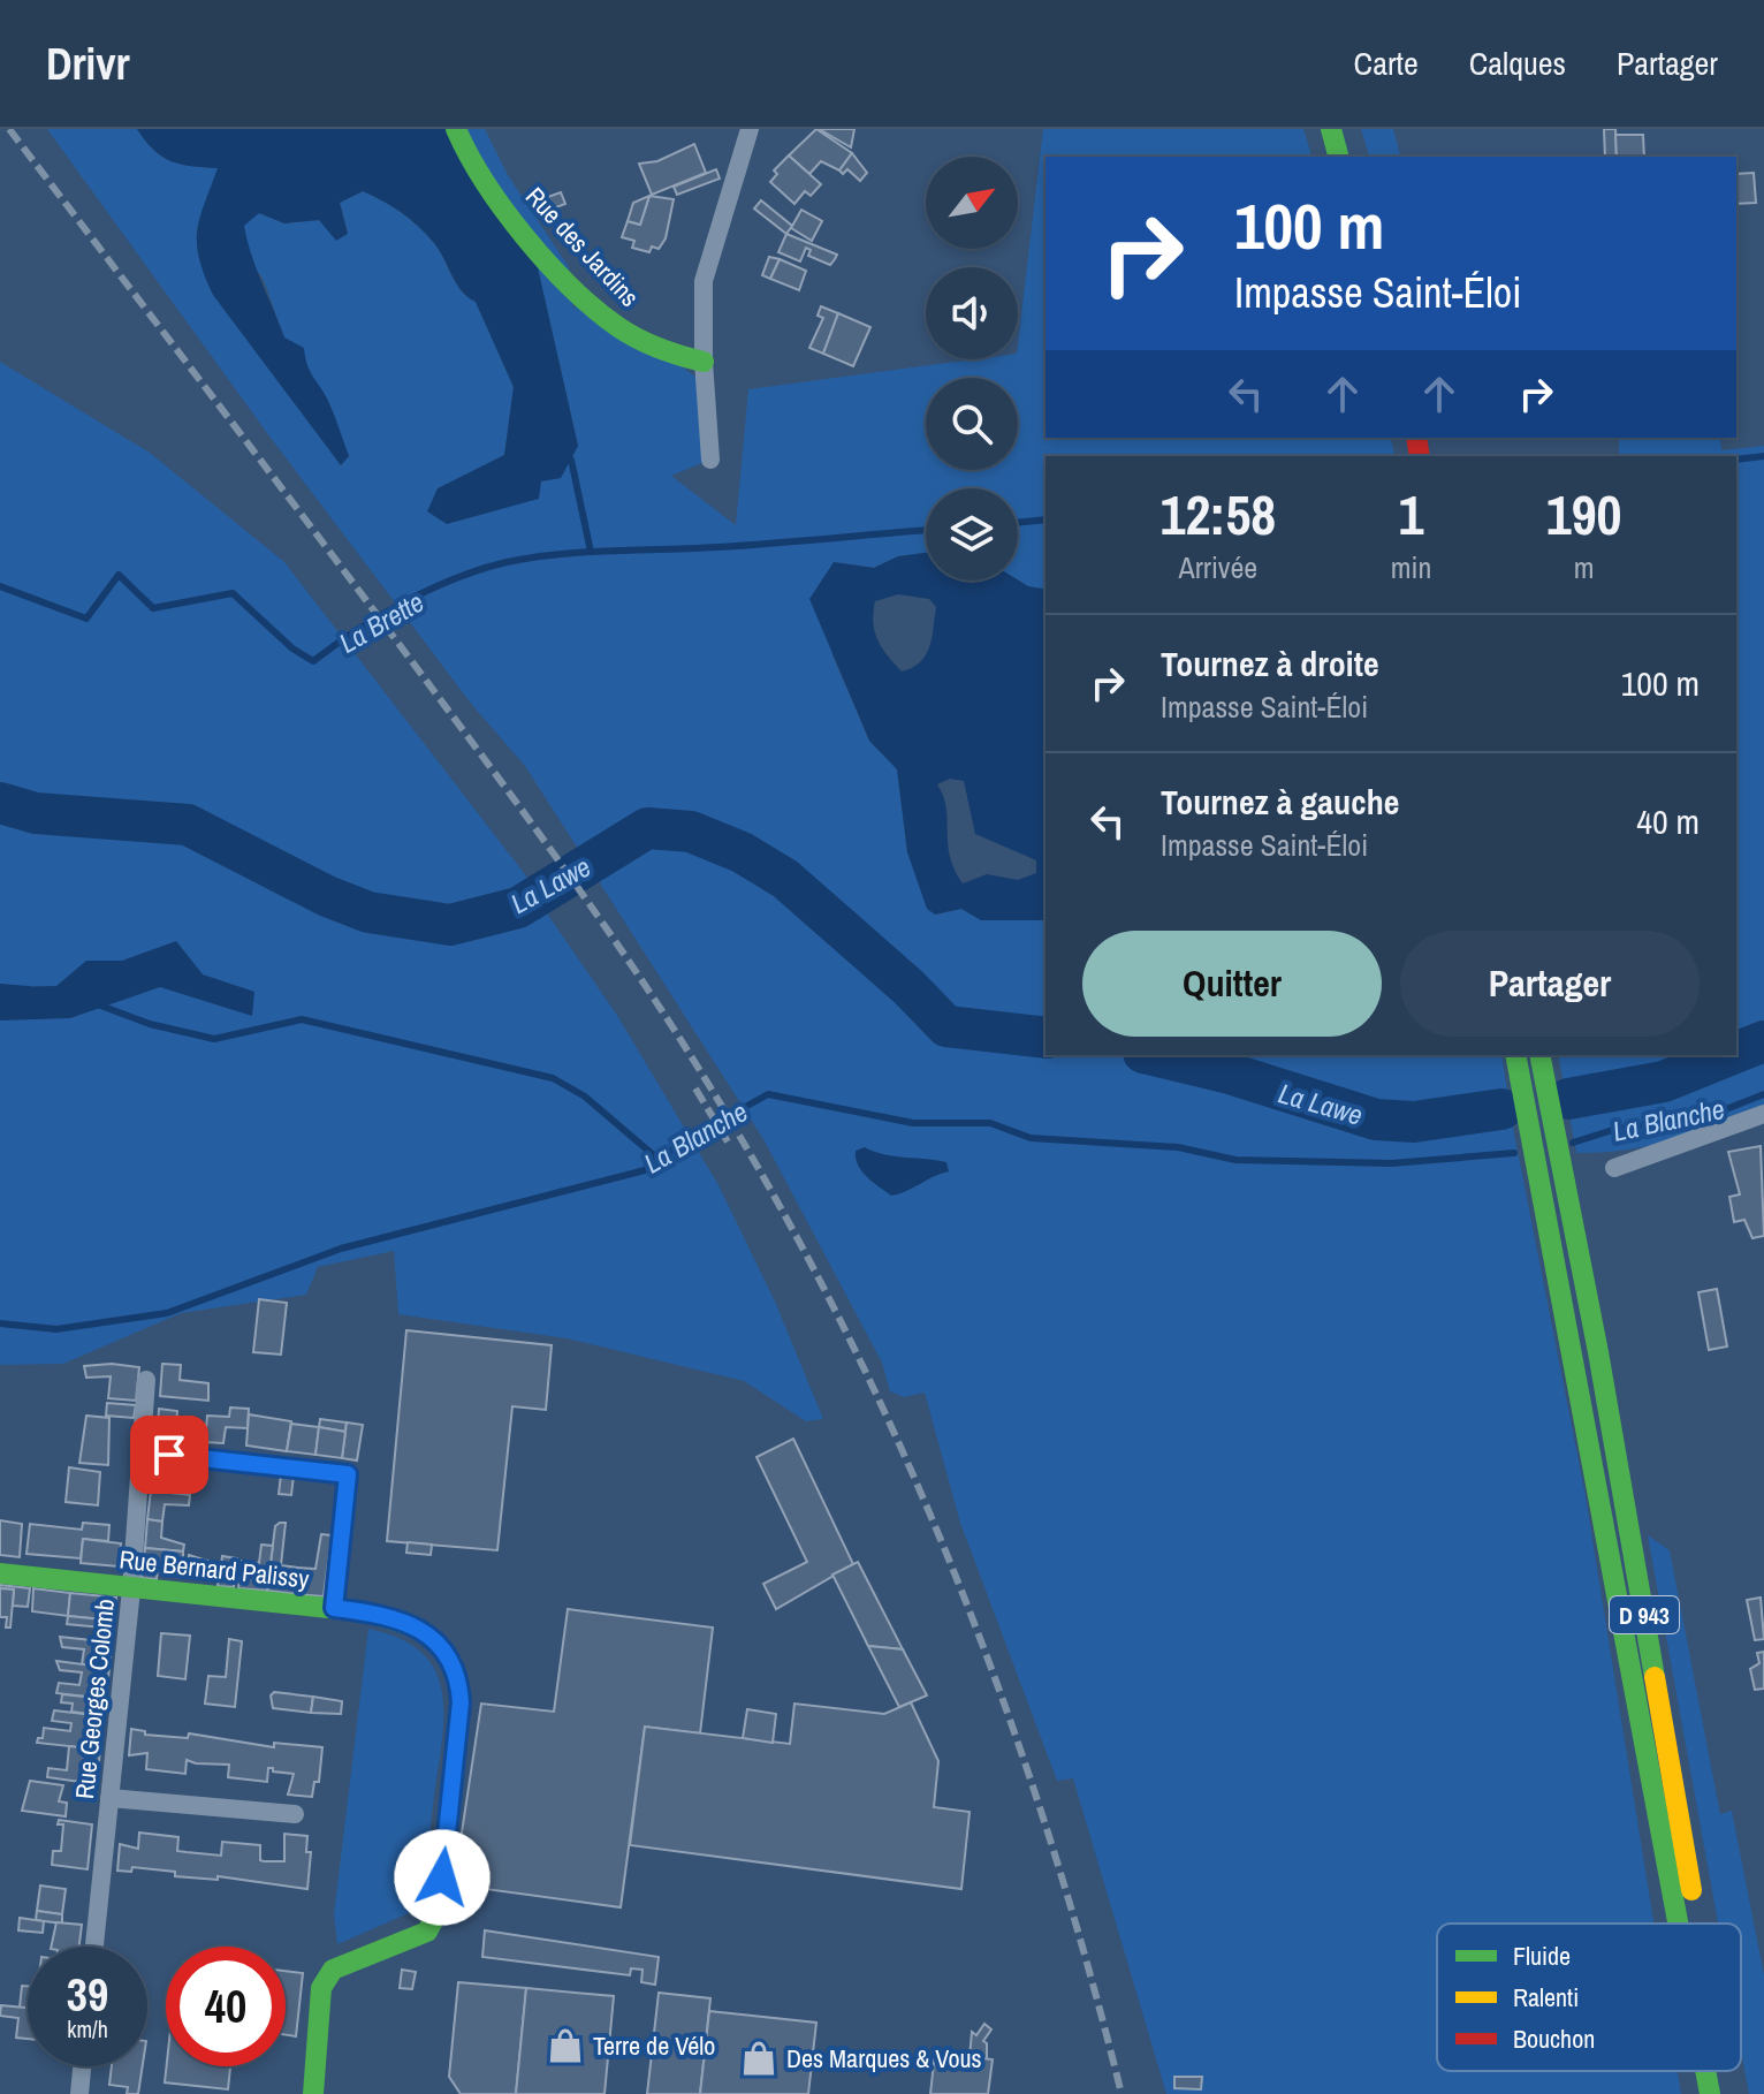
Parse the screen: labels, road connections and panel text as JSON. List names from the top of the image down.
{
  "streets": {
    "main road": ["Rue des Jardins", "Rue Bernard Palissy", "D 943"],
    "street": ["Rue Georges Colomb"]
  },
  "crossings": [
    ["Rue Bernard Palissy", "Rue Georges Colomb"]
  ],
  "water": ["La Brette", "La Lawe", "La Blanche"],
  "places": {
    "shop": ["Terre de Vélo", "Des Marques & Vous"]
  },
  "legend": ["Fluide", "Ralenti", "Bouchon"],
  "north": "top right",
  "page": {
    "header": "Drivr",
    "nav": ["Carte", "Calques", "Partager"],
    "turn": ["100 m", "Impasse Saint-Éloi"],
    "eta": [
      "12:58",
      "Arrivée",
      "1",
      "min",
      "190",
      "m"
    ],
    "list": [
      {
        "name": "Tournez à droite",
        "note": "Impasse Saint-Éloi",
        "value": "100 m"
      },
      {
        "name": "Tournez à gauche",
        "note": "Impasse Saint-Éloi",
        "value": "40 m"
      }
    ],
    "buttons": ["Quitter", "Partager"],
    "speed": "39 km/h",
    "limit": "40"
  }
}
